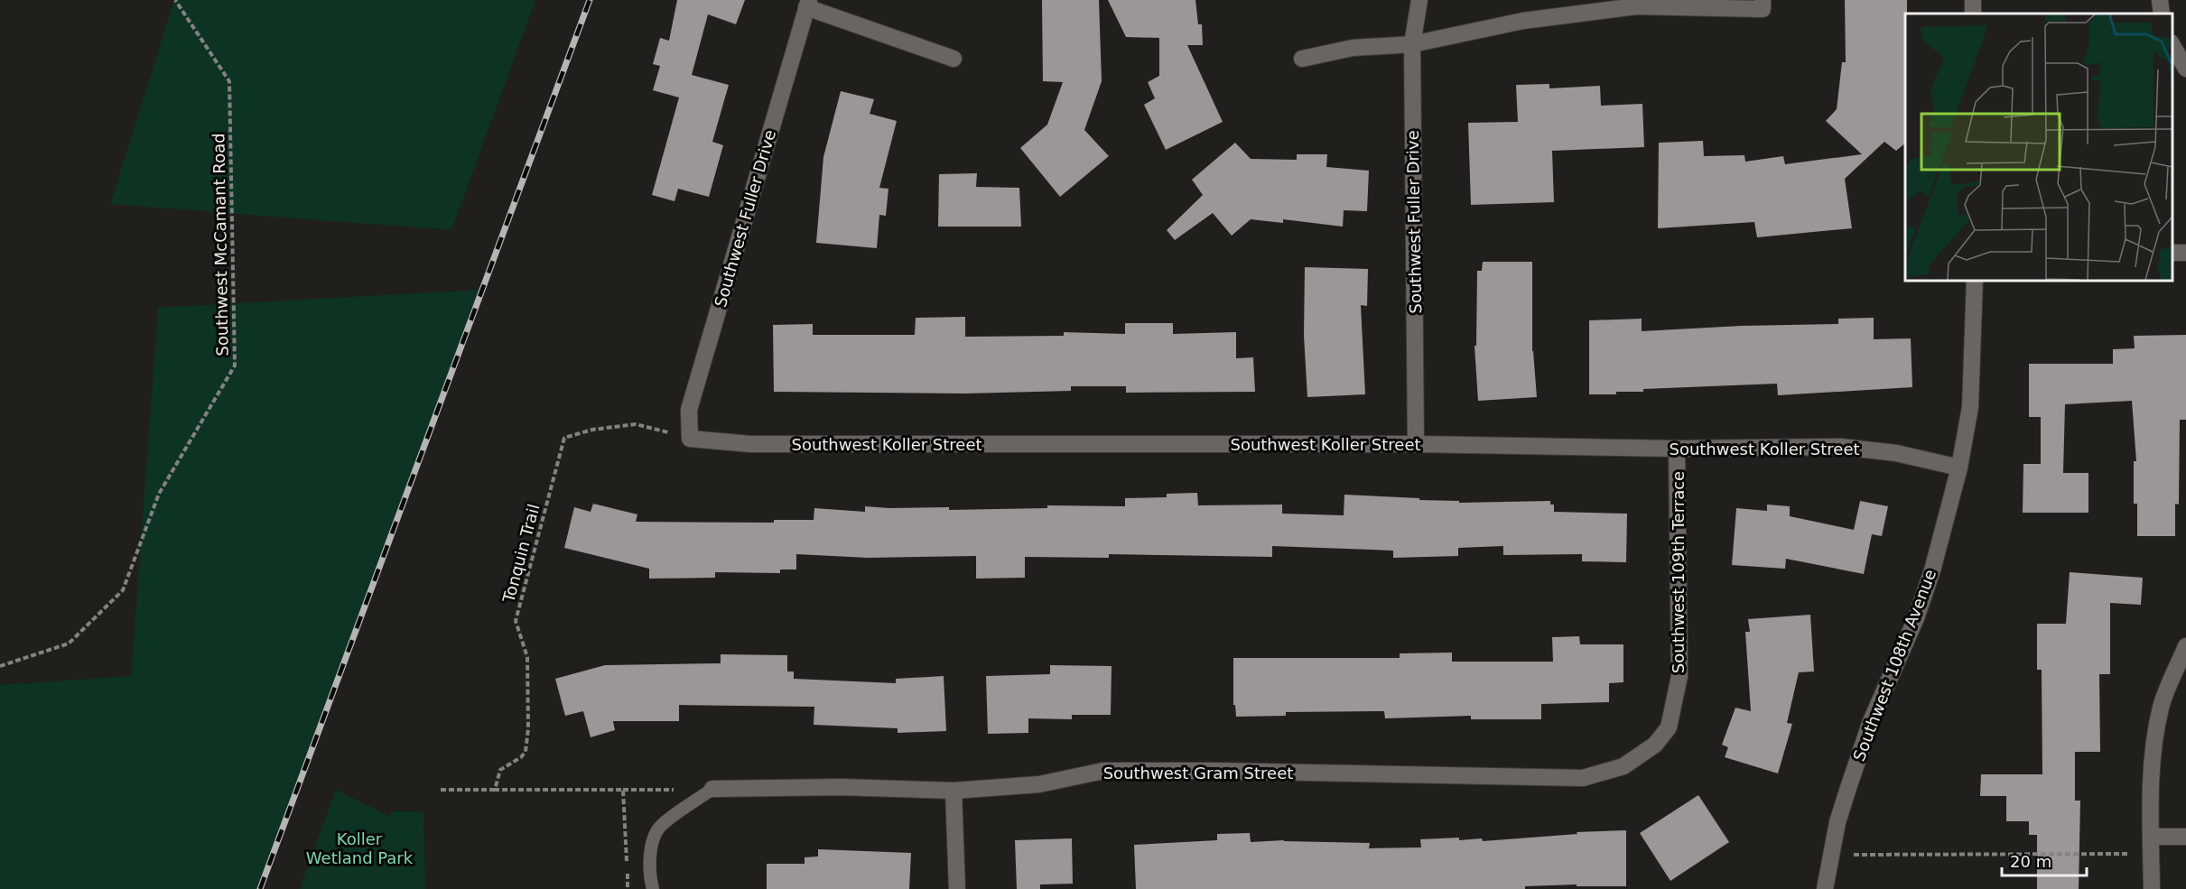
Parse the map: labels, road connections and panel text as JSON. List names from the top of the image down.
{
  "streets": {
    "street": [
      "Southwest Fuller Drive",
      "Southwest Koller Street",
      "Southwest 109th Terrace",
      "Southwest 108th Avenue",
      "Southwest Gram Street"
    ],
    "path": ["Southwest McCamant Road", "Tonquin Trail"]
  },
  "crossings": [
    ["Southwest Fuller Drive", "Southwest Koller Street"],
    ["Southwest Fuller Drive", "Tonquin Trail"],
    ["Southwest Koller Street", "Tonquin Trail"],
    ["Southwest Koller Street", "Southwest 109th Terrace"],
    ["Southwest Koller Street", "Southwest 108th Avenue"],
    ["Southwest 109th Terrace", "Southwest Gram Street"]
  ],
  "parks": ["Koller Wetland Park"],
  "scale_bar": "20 m"
}
